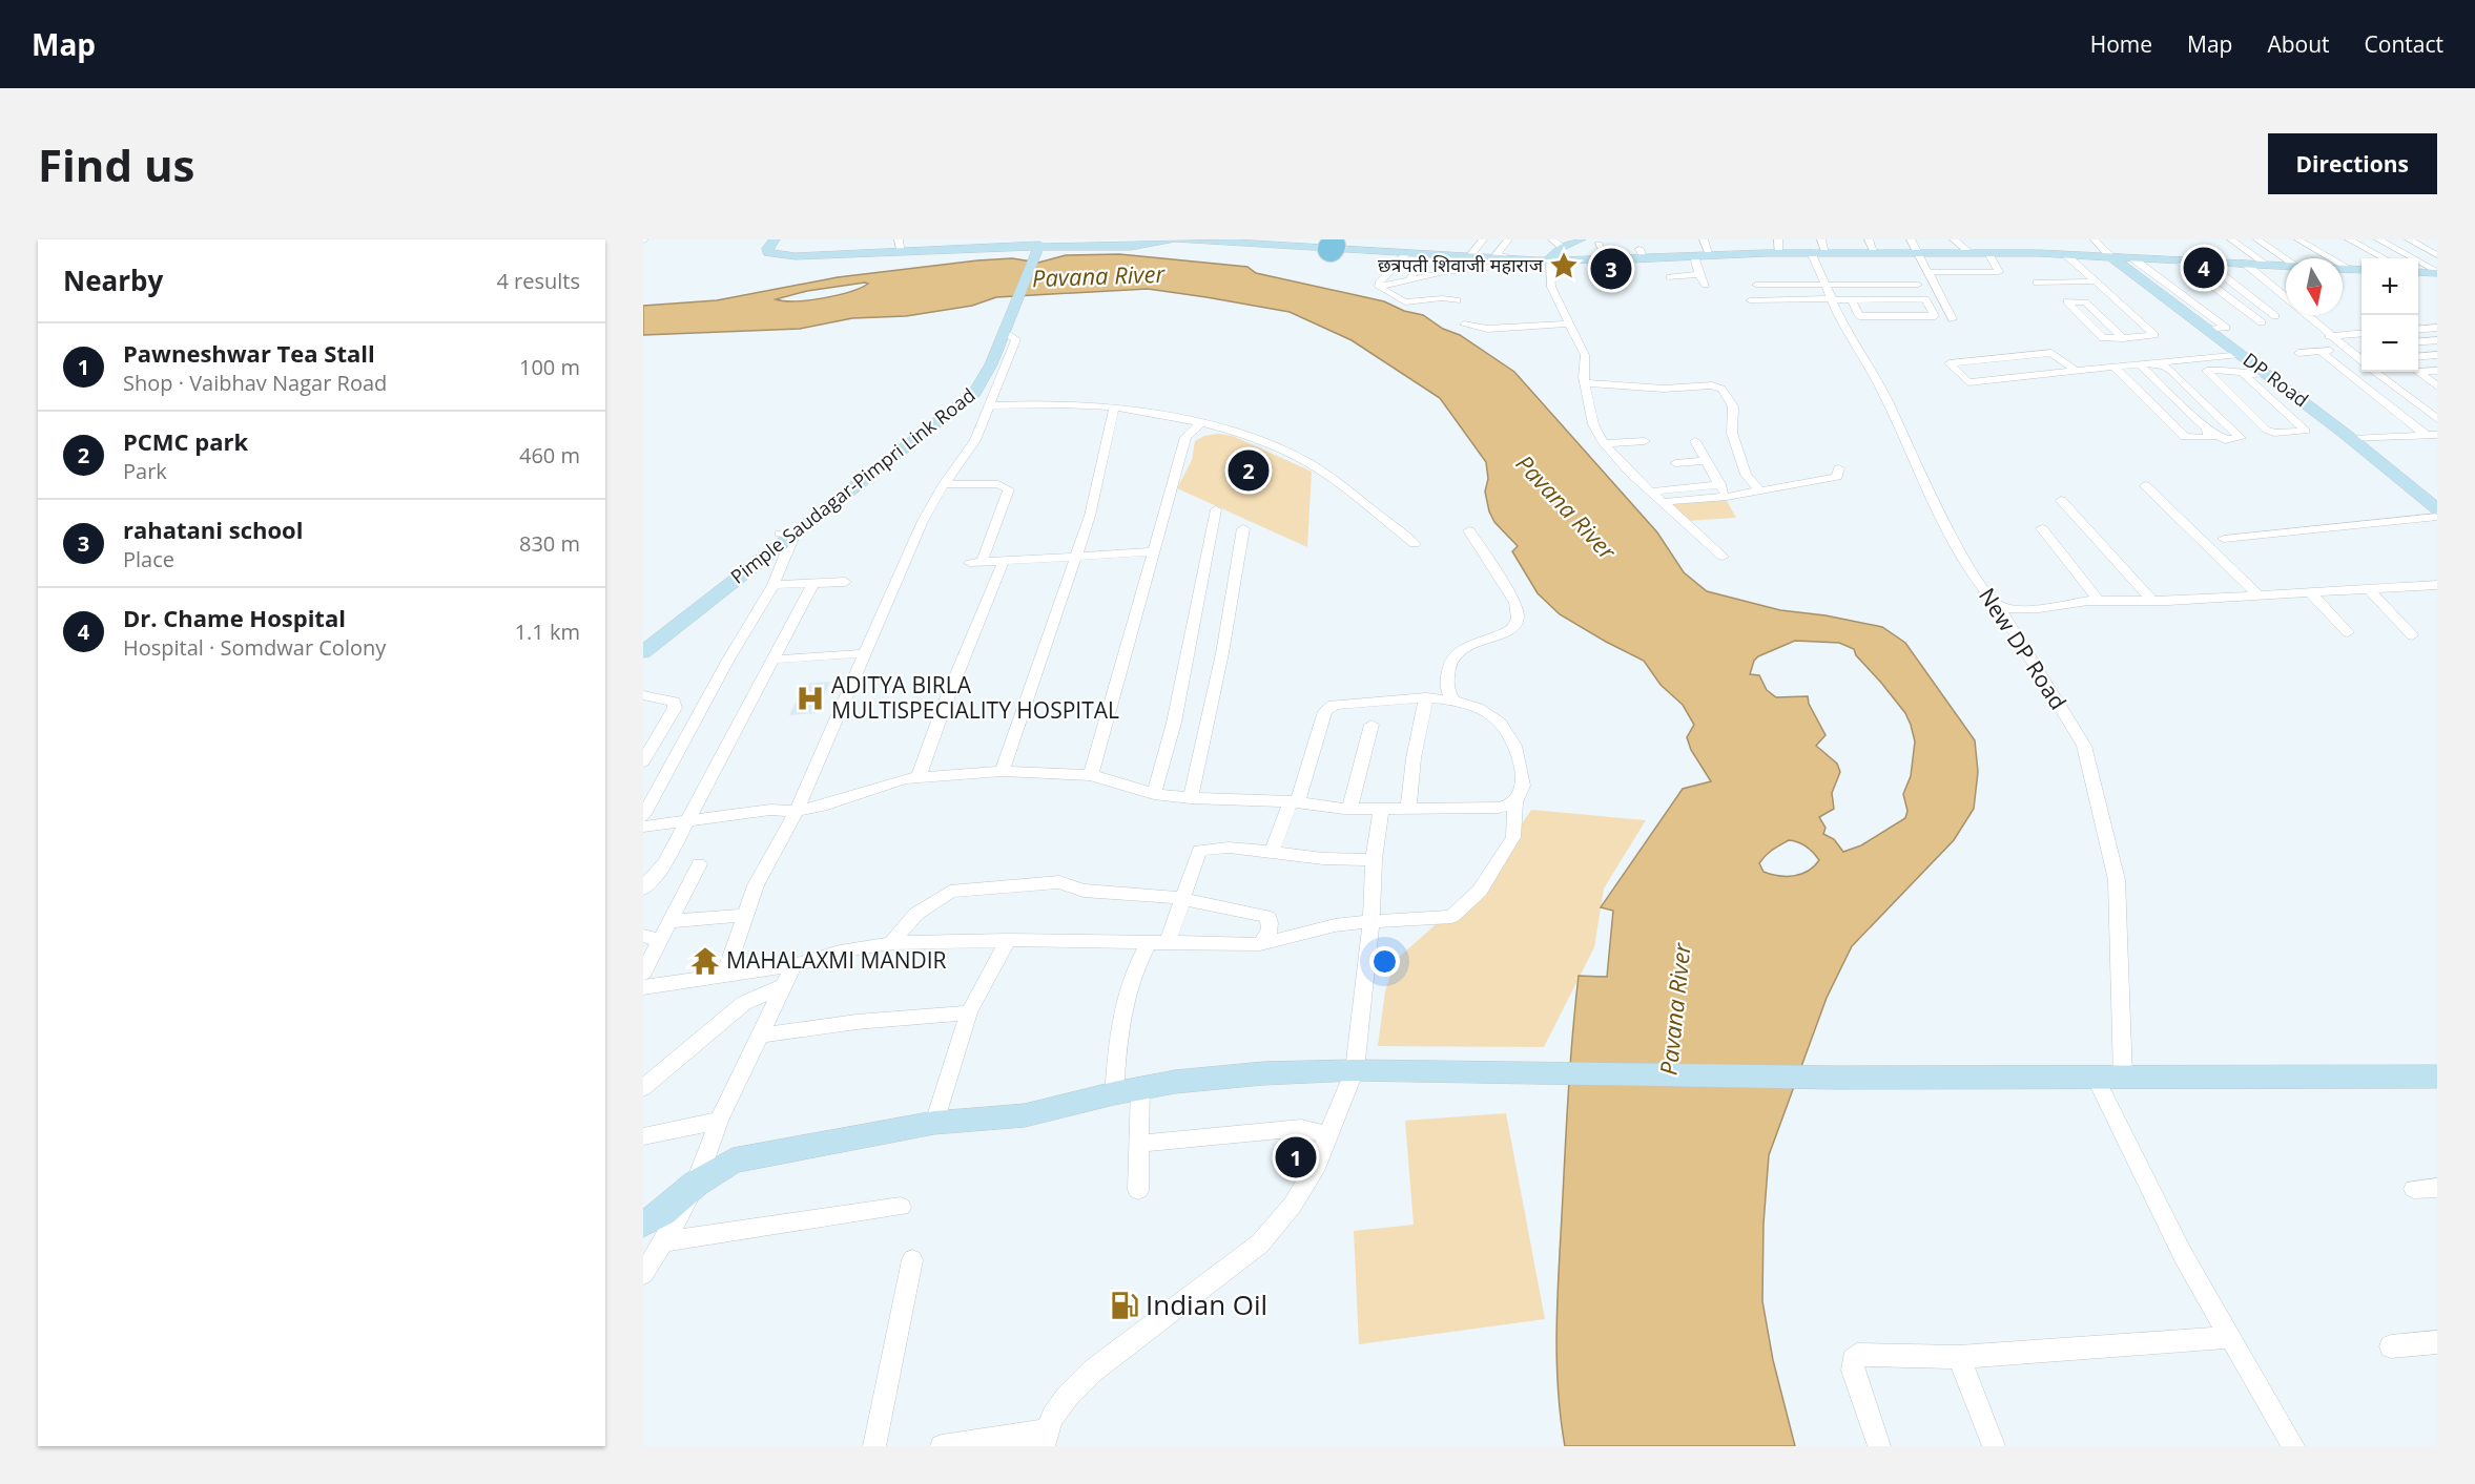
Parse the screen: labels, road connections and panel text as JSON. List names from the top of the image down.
{
  "streets": {
    "street": ["DP Road", "Pimple Saudagar-Pimpri Link Road", "New DP Road"]
  },
  "water": ["Pavana River"],
  "places": {
    "place": ["छत्रपती शिवाजी महाराज"],
    "hospital": ["ADITYA BIRLA MULTISPECIALITY HOSPITAL"],
    "temple": ["MAHALAXMI MANDIR"],
    "fuel station": ["Indian Oil"]
  },
  "north": "bottom",
  "page": {
    "header": "Map",
    "nav": [
      "Home",
      "Map",
      "About",
      "Contact"
    ],
    "buttons": "Directions",
    "title": "Find us",
    "heading": ["Nearby", "4 results"],
    "pins": [
      "4",
      "3",
      "2",
      "1"
    ],
    "map_buttons": ["+", "−"],
    "list": [
      {
        "mark": "1",
        "name": "Pawneshwar Tea Stall",
        "note": "Shop · Vaibhav Nagar Road",
        "value": "100 m"
      },
      {
        "mark": "2",
        "name": "PCMC park",
        "note": "Park",
        "value": "460 m"
      },
      {
        "mark": "3",
        "name": "rahatani school",
        "note": "Place",
        "value": "830 m"
      },
      {
        "mark": "4",
        "name": "Dr. Chame Hospital",
        "note": "Hospital · Somdwar Colony",
        "value": "1.1 km"
      }
    ]
  }
}
